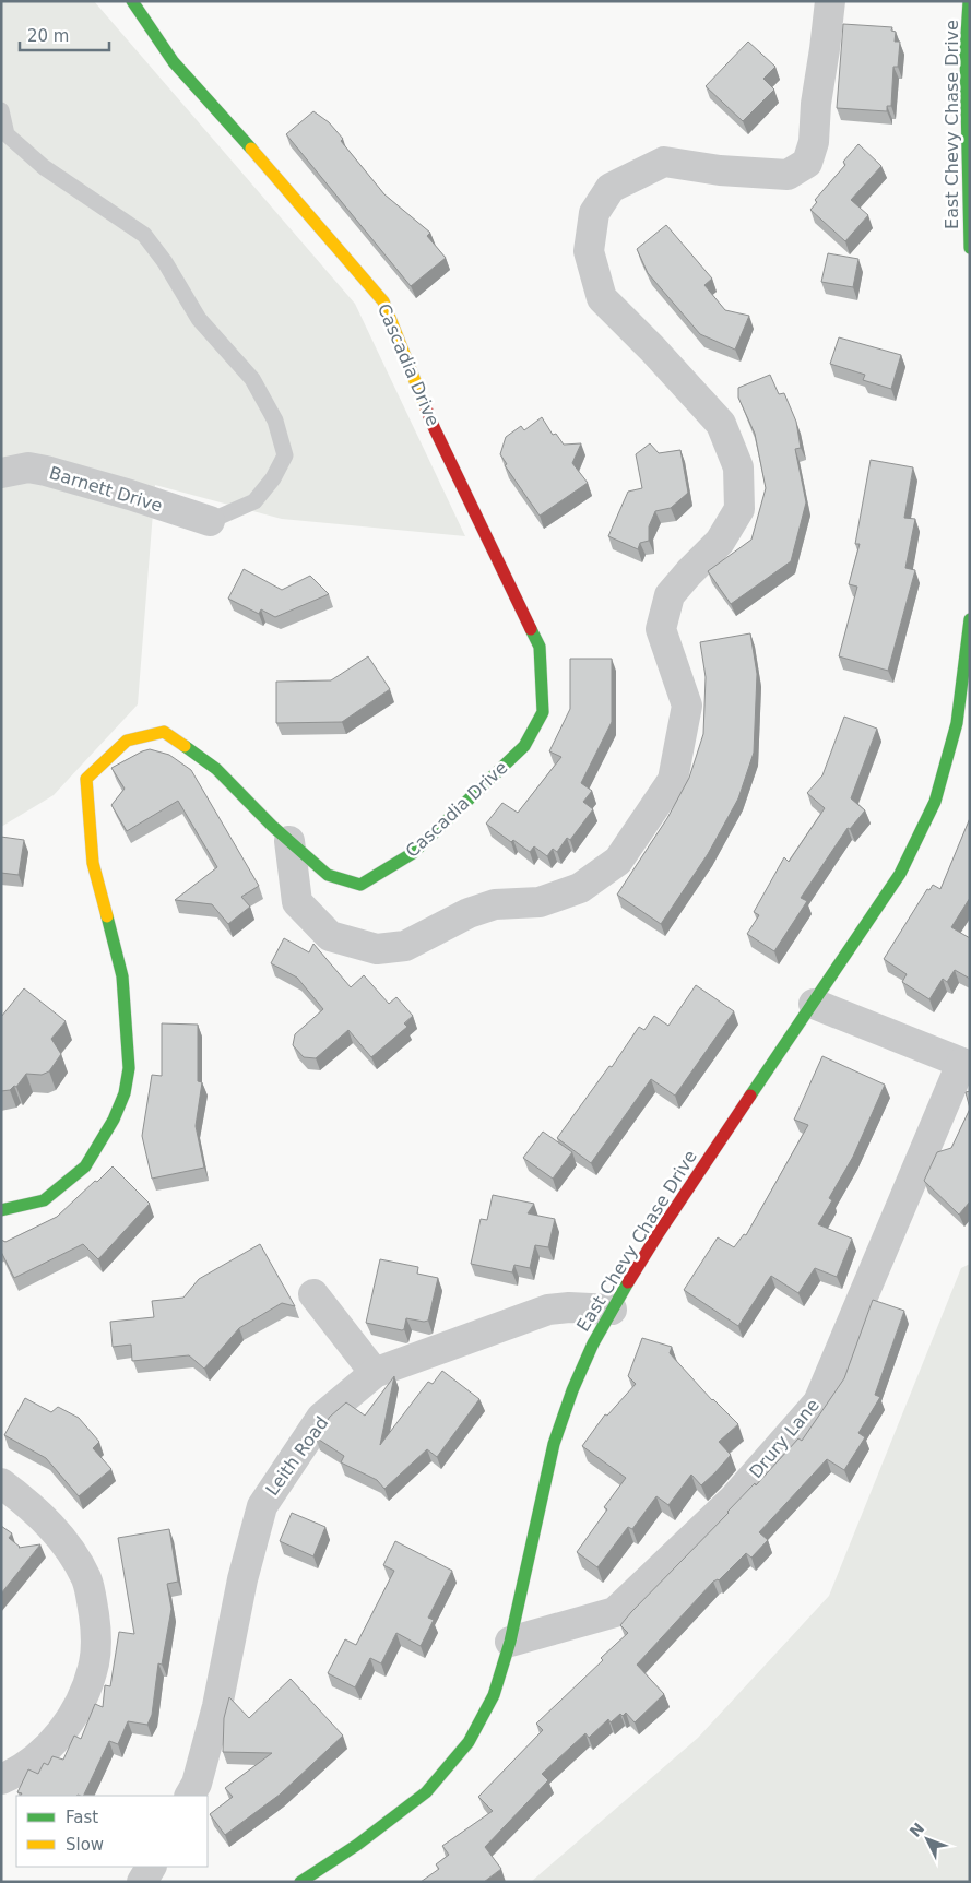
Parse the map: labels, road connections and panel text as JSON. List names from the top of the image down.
{
  "streets": {
    "street": [
      "East Chevy Chase Drive",
      "Cascadia Drive",
      "Barnett Drive",
      "Drury Lane",
      "Leith Road"
    ]
  },
  "crossings": [
    ["East Chevy Chase Drive", "Drury Lane"],
    ["East Chevy Chase Drive", "Leith Road"]
  ],
  "legend": ["Fast", "Slow"],
  "scale_bar": "20 m",
  "north": "top left"
}
